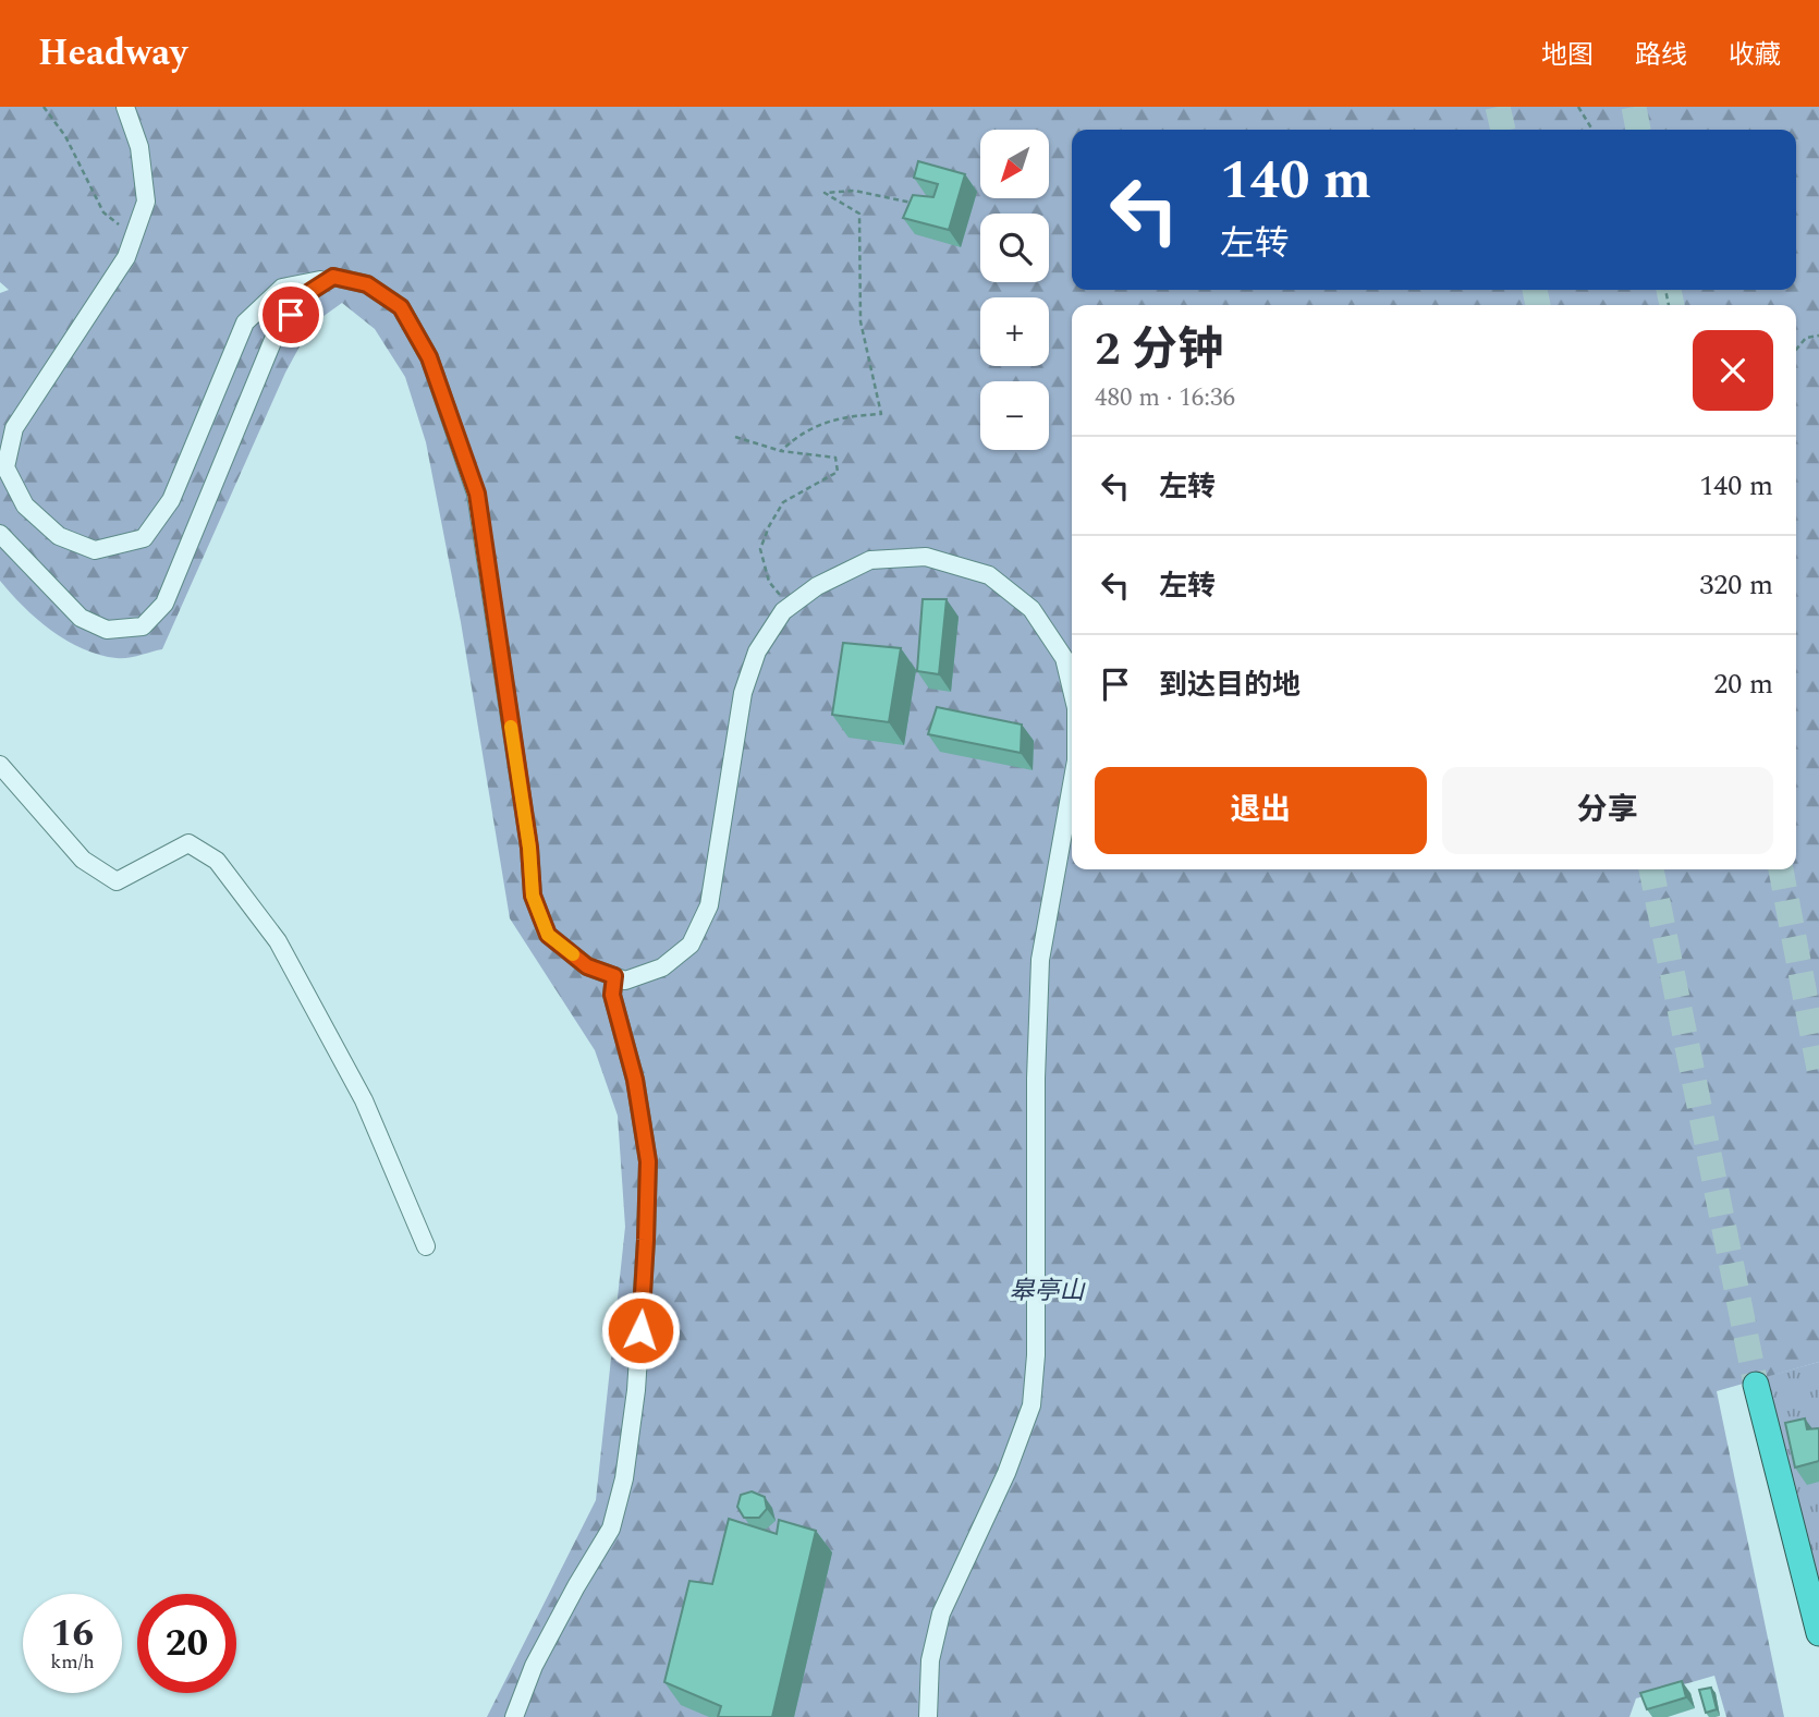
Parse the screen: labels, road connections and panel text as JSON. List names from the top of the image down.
{
  "parks": ["皋亭山"],
  "north": "bottom left",
  "page": {
    "header": "Headway",
    "nav": ["地图", "路线", "收藏"],
    "map_buttons": ["+", "−"],
    "turn": ["140 m", "左转"],
    "heading": ["2 分钟", "480 m · 16:36"],
    "list": [
      {
        "name": "左转",
        "value": "140 m"
      },
      {
        "name": "左转",
        "value": "320 m"
      },
      {
        "name": "到达目的地",
        "value": "20 m"
      }
    ],
    "buttons": ["退出", "分享"],
    "speed": "16 km/h",
    "limit": "20"
  }
}
